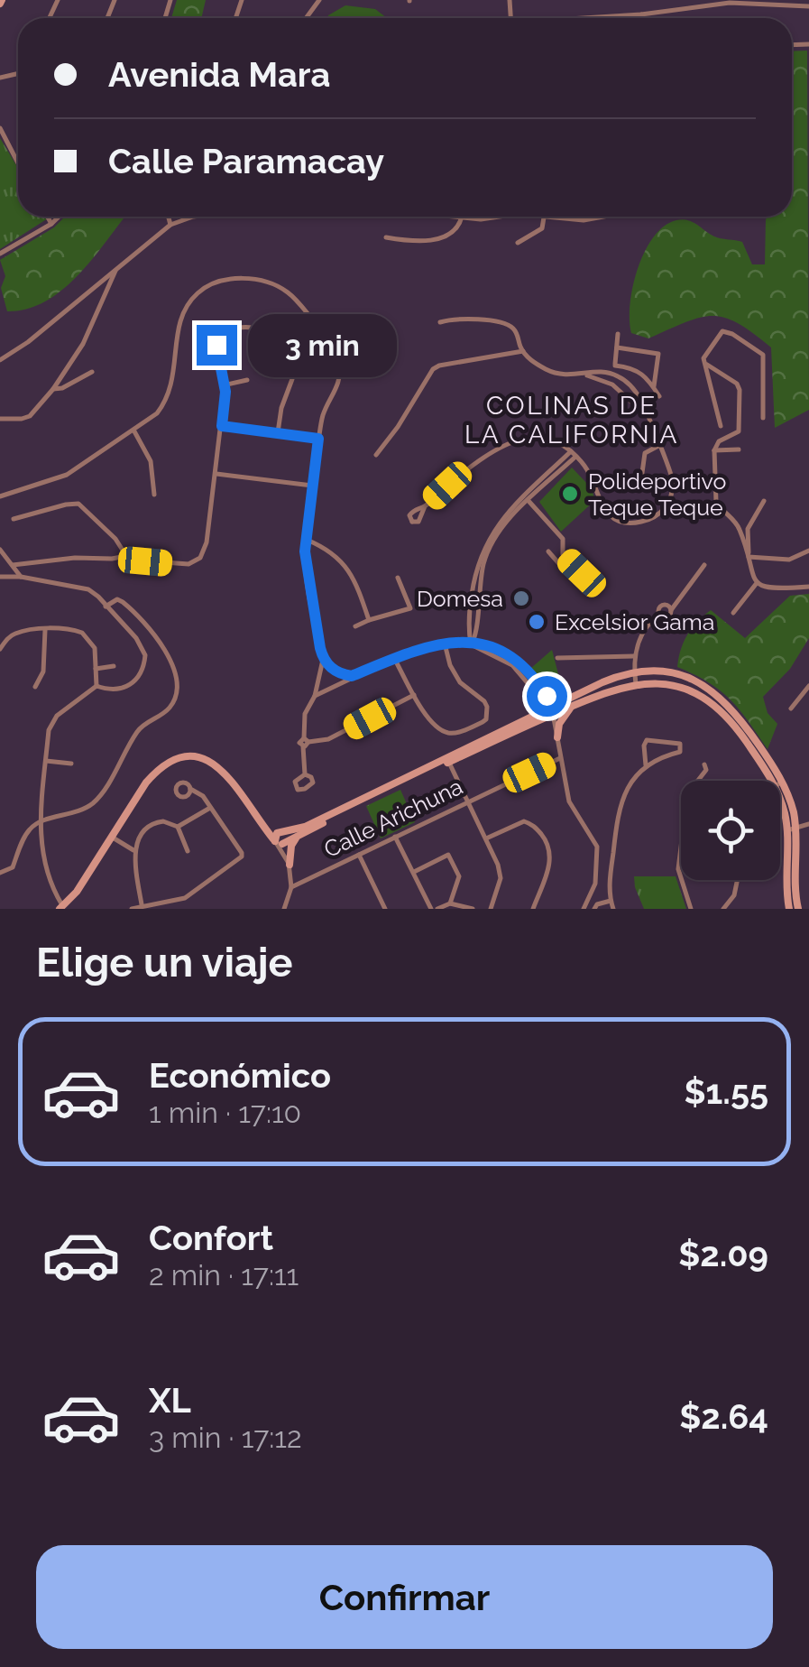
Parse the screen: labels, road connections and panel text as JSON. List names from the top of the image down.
{
  "streets": {
    "street": ["Calle Arichuna"]
  },
  "districts": ["COLINAS DE LA CALIFORNIA"],
  "places": ["Polideportivo Teque Teque", "Domesa", "Excelsior Gama"],
  "page": {
    "banner": ["Avenida Mara", "Calle Paramacay"],
    "bubble": "3 min",
    "heading": "Elige un viaje",
    "list": [
      {
        "name": "Económico",
        "note": "1 min · 17:10",
        "value": "$1.55"
      },
      {
        "name": "Confort",
        "note": "2 min · 17:11",
        "value": "$2.09"
      },
      {
        "name": "XL",
        "note": "3 min · 17:12",
        "value": "$2.64"
      }
    ],
    "buttons": "Confirmar"
  }
}
